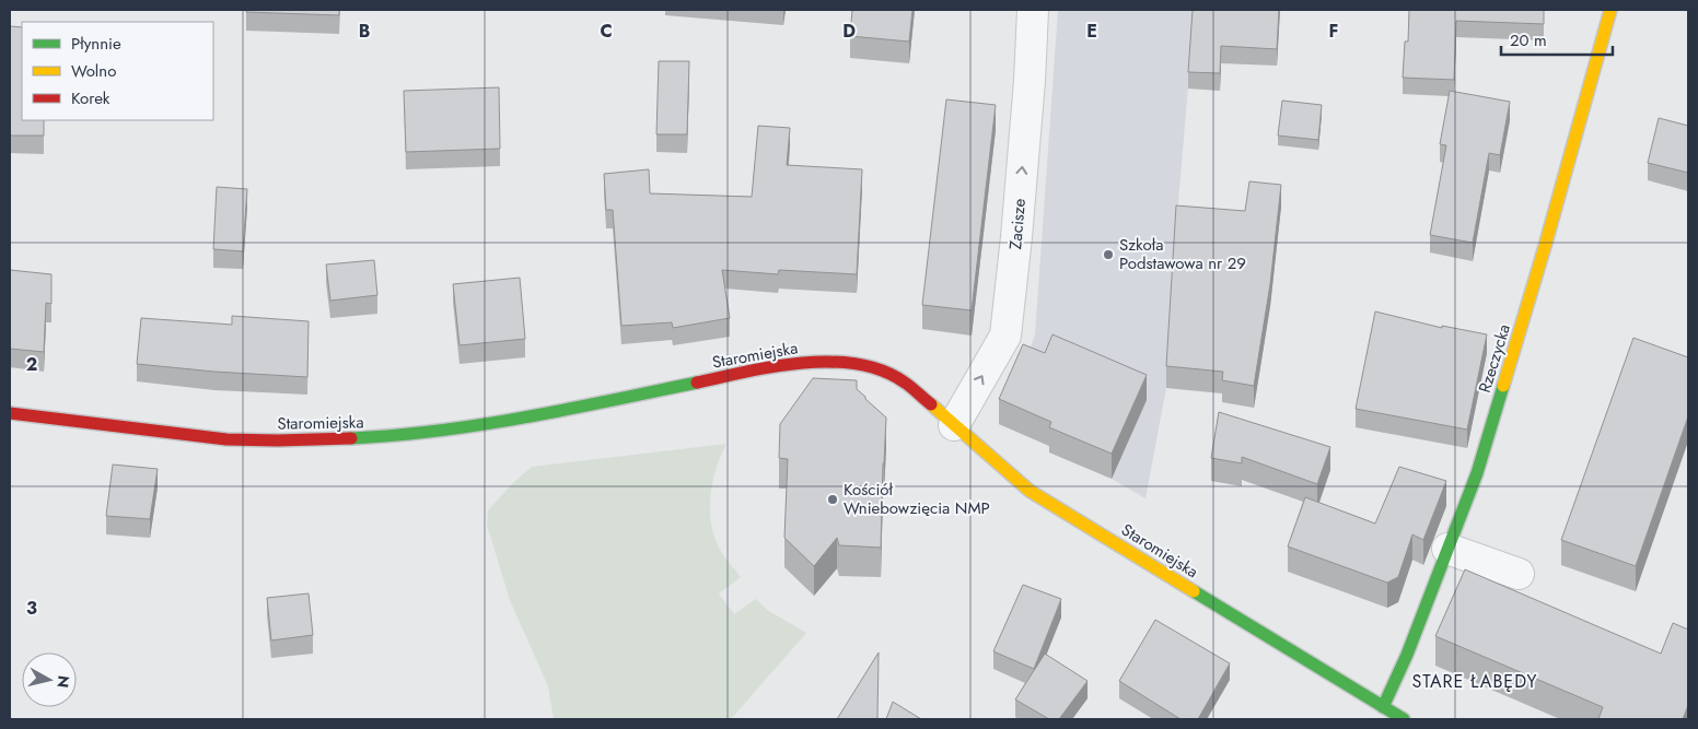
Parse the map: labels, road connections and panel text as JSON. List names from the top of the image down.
{
  "streets": {
    "street": ["Zacisze", "Staromiejska", "Rzeczycka"]
  },
  "crossings": [
    ["Zacisze", "Staromiejska"],
    ["Staromiejska", "Rzeczycka"]
  ],
  "one_way": ["Zacisze"],
  "districts": ["STARE ŁABĘDY"],
  "places": ["Szkoła Podstawowa nr 29", "Kościół Wniebowzięcia NMP"],
  "legend": ["Płynnie", "Wolno", "Korek"],
  "scale_bar": "20 m",
  "north": "right",
  "grid": {
    "columns": [
      "B",
      "C",
      "D",
      "E",
      "F"
    ],
    "rows": ["2", "3"]
  }
}
